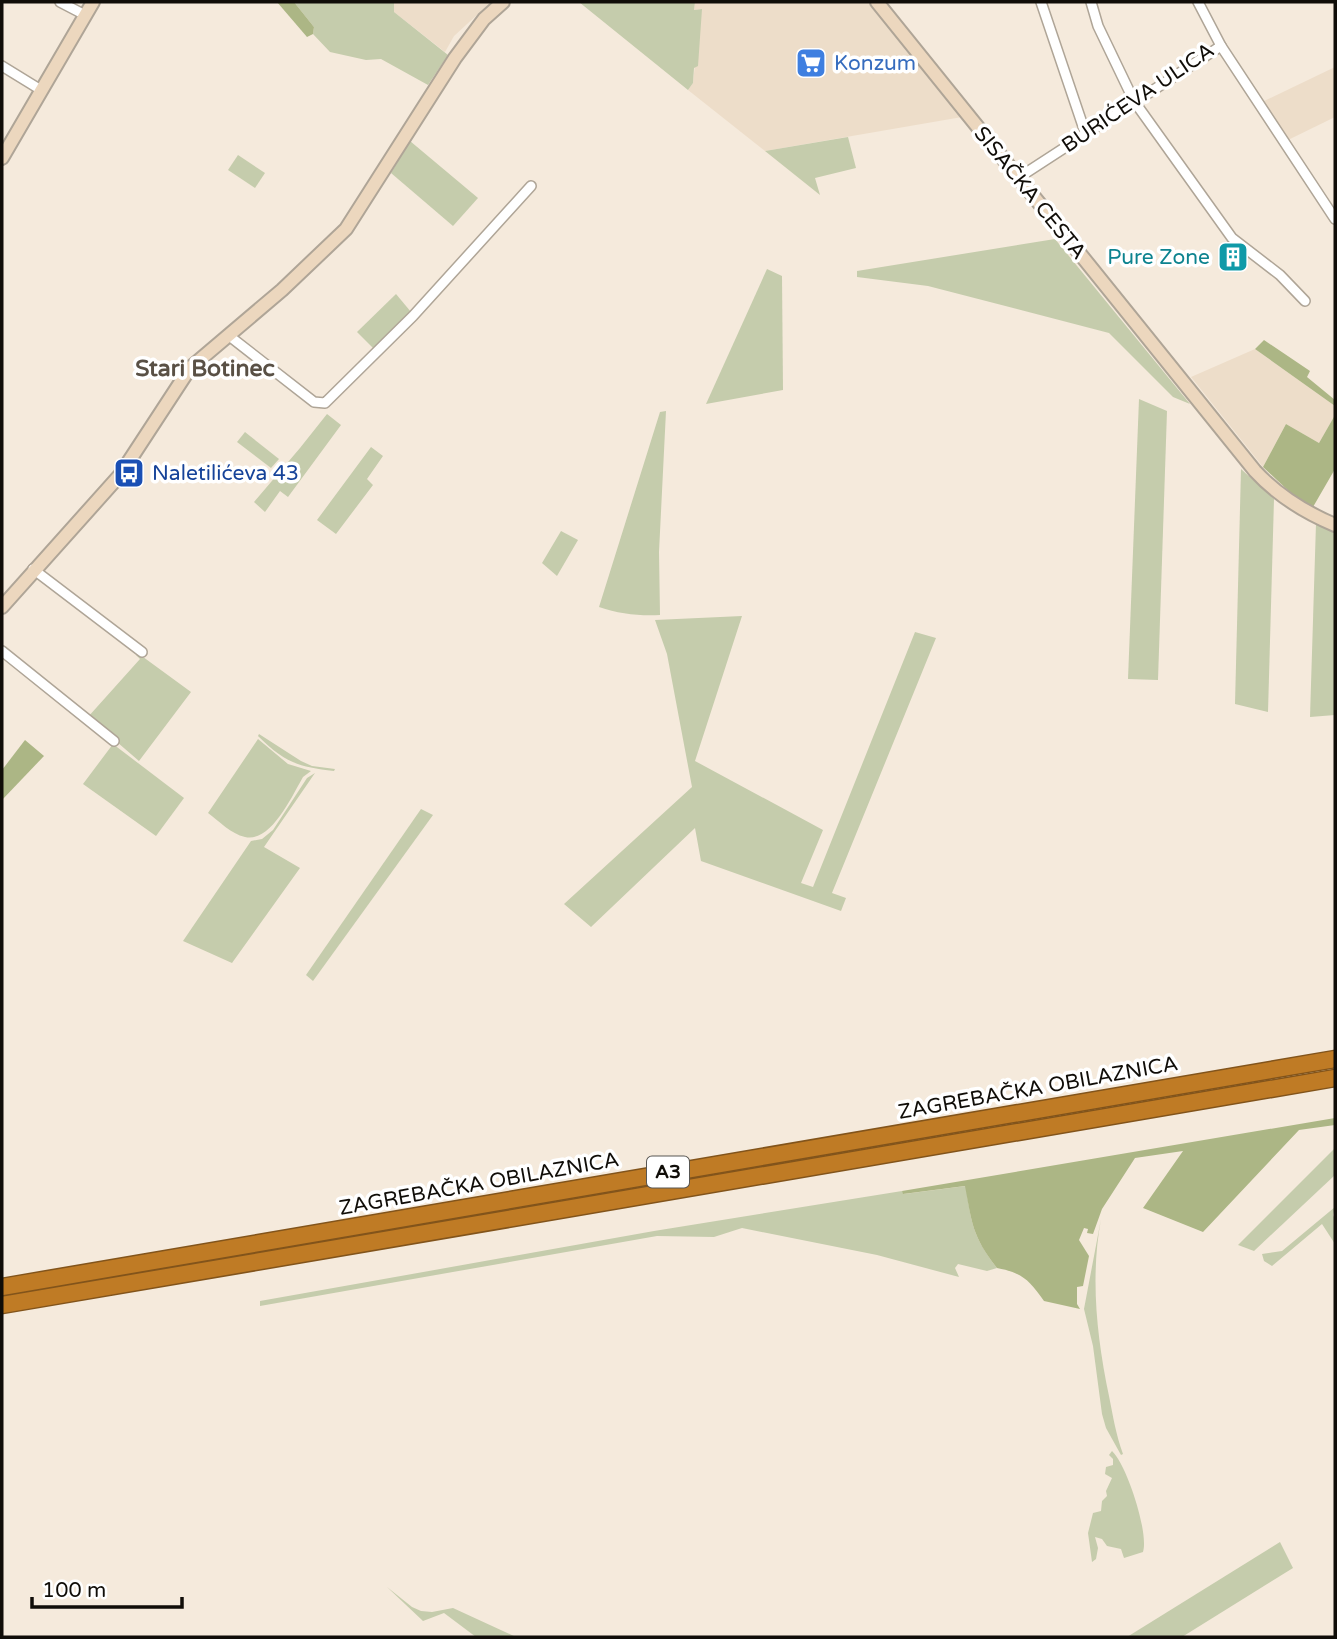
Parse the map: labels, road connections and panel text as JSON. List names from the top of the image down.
{
  "streets": {
    "highway": ["ZAGREBAČKA OBILAZNICA", "A3"],
    "street": ["BURIĆEVA ULICA", "SISAČKA CESTA"]
  },
  "crossings": [
    ["BURIĆEVA ULICA", "SISAČKA CESTA"]
  ],
  "districts": ["Stari Botinec"],
  "places": {
    "supermarket": ["Konzum"],
    "building": ["Pure Zone"],
    "bus stop": ["Naletilićeva 43"]
  },
  "scale_bar": "100 m"
}
